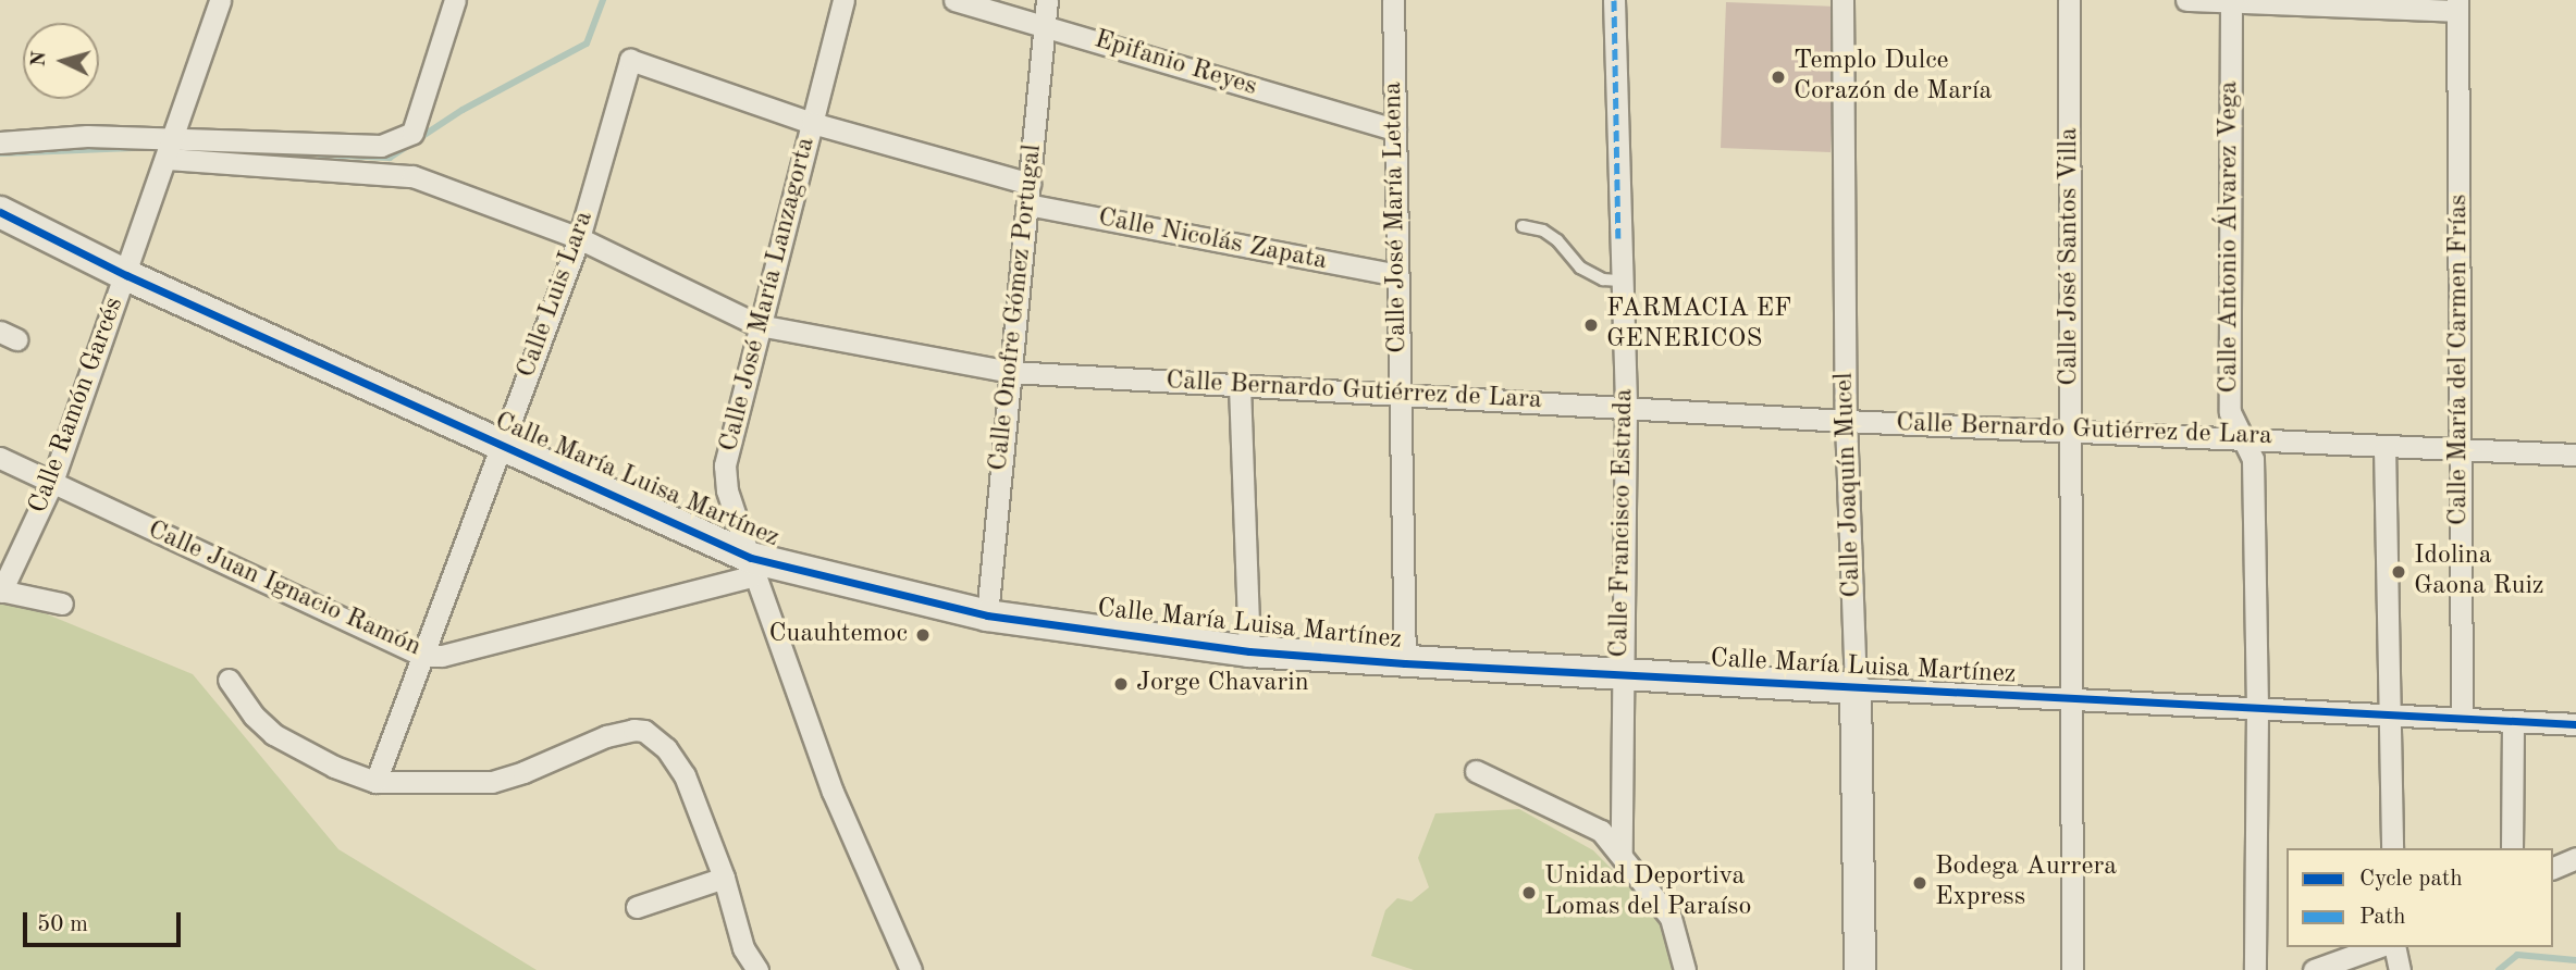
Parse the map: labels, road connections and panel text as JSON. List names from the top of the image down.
{
  "streets": {
    "street": [
      "Epifanio Reyes",
      "Calle José María Letena",
      "Calle Antonio Álvarez Vega",
      "Calle Nicolás Zapata",
      "Calle José Santos Villa",
      "Calle Luis Lara",
      "Calle José María Lanzagorta",
      "Calle Onofre Gómez Portugal",
      "Calle María del Carmen Frías",
      "Calle Bernardo Gutiérrez de Lara",
      "Calle Ramón Garcés",
      "Calle María Luisa Martínez",
      "Calle Joaquín Mucel",
      "Calle Francisco Estrada",
      "Calle Juan Ignacio Ramón"
    ]
  },
  "crossings": [
    ["Epifanio Reyes", "Calle José María Letena"],
    ["Epifanio Reyes", "Calle Onofre Gómez Portugal"],
    ["Calle José María Letena", "Calle Nicolás Zapata"],
    ["Calle José María Letena", "Calle Bernardo Gutiérrez de Lara"],
    ["Calle José María Letena", "Calle María Luisa Martínez"],
    ["Calle Antonio Álvarez Vega", "Calle Bernardo Gutiérrez de Lara"],
    ["Calle Antonio Álvarez Vega", "Calle María Luisa Martínez"],
    ["Calle Nicolás Zapata", "Calle Luis Lara"],
    ["Calle Nicolás Zapata", "Calle José María Lanzagorta"],
    ["Calle Nicolás Zapata", "Calle Onofre Gómez Portugal"],
    ["Calle José Santos Villa", "Calle Bernardo Gutiérrez de Lara"],
    ["Calle José Santos Villa", "Calle María Luisa Martínez"],
    ["Calle Luis Lara", "Calle Bernardo Gutiérrez de Lara"],
    ["Calle Luis Lara", "Calle María Luisa Martínez"],
    ["Calle Luis Lara", "Calle Juan Ignacio Ramón"],
    ["Calle José María Lanzagorta", "Calle Bernardo Gutiérrez de Lara"],
    ["Calle José María Lanzagorta", "Calle María Luisa Martínez"],
    ["Calle José María Lanzagorta", "Calle Juan Ignacio Ramón"],
    ["Calle Onofre Gómez Portugal", "Calle Bernardo Gutiérrez de Lara"],
    ["Calle Onofre Gómez Portugal", "Calle María Luisa Martínez"],
    ["Calle María del Carmen Frías", "Calle Bernardo Gutiérrez de Lara"],
    ["Calle María del Carmen Frías", "Calle María Luisa Martínez"],
    ["Calle Bernardo Gutiérrez de Lara", "Calle Ramón Garcés"],
    ["Calle Bernardo Gutiérrez de Lara", "Calle Joaquín Mucel"],
    ["Calle Bernardo Gutiérrez de Lara", "Calle Francisco Estrada"],
    ["Calle Ramón Garcés", "Calle María Luisa Martínez"],
    ["Calle Ramón Garcés", "Calle Juan Ignacio Ramón"],
    ["Calle María Luisa Martínez", "Calle Joaquín Mucel"],
    ["Calle María Luisa Martínez", "Calle Francisco Estrada"],
    ["Calle María Luisa Martínez", "Calle Juan Ignacio Ramón"]
  ],
  "places": [
    "Templo Dulce Corazón de María",
    "FARMACIA EF GENERICOS",
    "Idolina Gaona Ruiz",
    "Cuauhtemoc",
    "Jorge Chavarin",
    "Bodega Aurrera Express",
    "Unidad Deportiva Lomas del Paraíso"
  ],
  "legend": ["Cycle path", "Path"],
  "scale_bar": "50 m",
  "north": "left"
}
